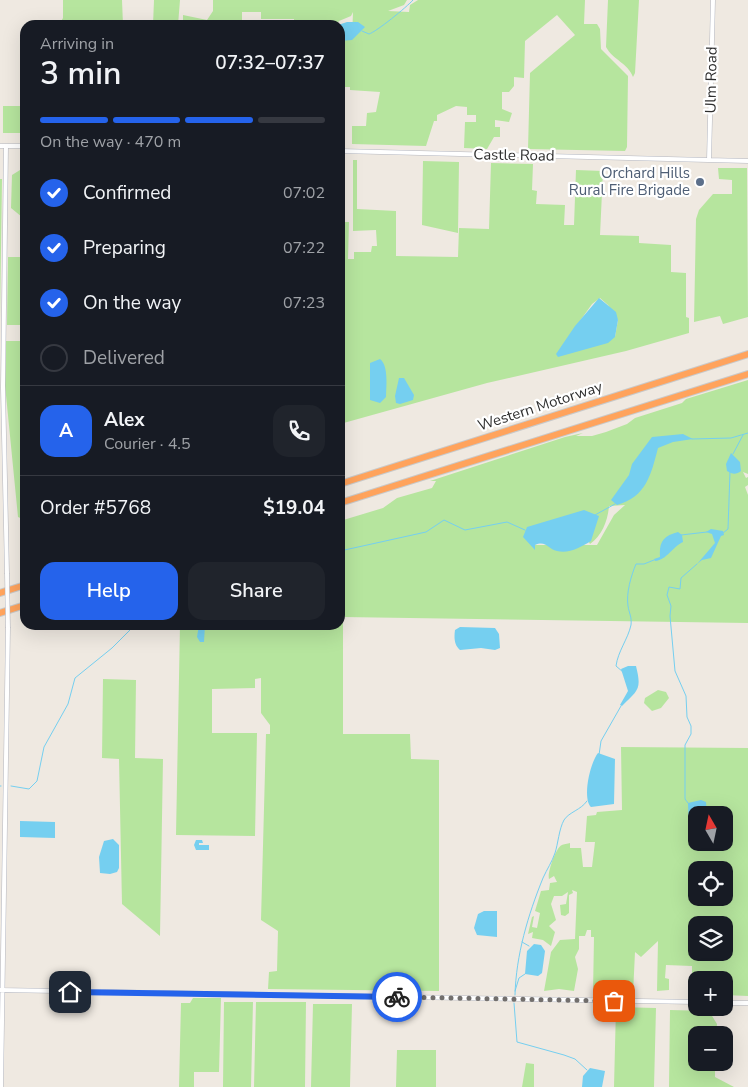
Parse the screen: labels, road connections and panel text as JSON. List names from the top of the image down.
{
  "streets": {
    "highway": ["Western Motorway"],
    "street": ["Ulm Road", "Castle Road"]
  },
  "crossings": [
    ["Ulm Road", "Castle Road"]
  ],
  "places": ["Orchard Hills Rural Fire Brigade"],
  "north": "top",
  "page": {
    "heading": ["3 min", "Arriving in", "07:32–07:37"],
    "panel": [
      "Alex",
      "Courier · 4.5",
      "Order #5768",
      "$19.04"
    ],
    "bar": "On the way · 470 m",
    "list": [
      ["Confirmed", "07:02"],
      ["Preparing", "07:22"],
      ["On the way", "07:23"],
      "Delivered"
    ],
    "round": "A",
    "buttons": ["Help", "Share"],
    "map_buttons": ["+", "−"]
  }
}
